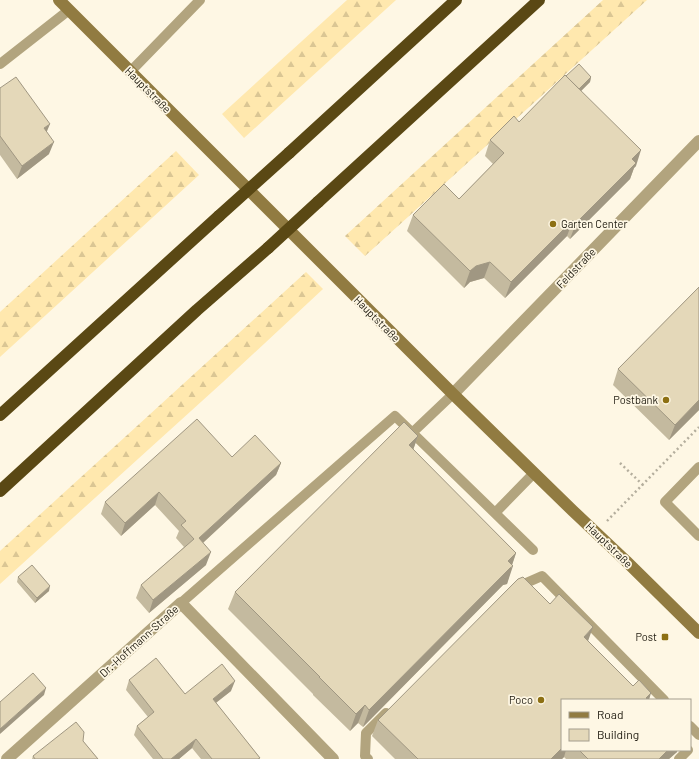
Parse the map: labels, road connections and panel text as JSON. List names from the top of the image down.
{
  "streets": {
    "street": ["Hauptstraße", "Feldstraße", "Dr.-Hoffmann-Straße"]
  },
  "crossings": [
    ["Hauptstraße", "Feldstraße"]
  ],
  "places": {
    "other": ["Garten Center", "Postbank", "Poco"],
    "transit": ["Post"]
  },
  "legend": ["Road", "Building"]
}
